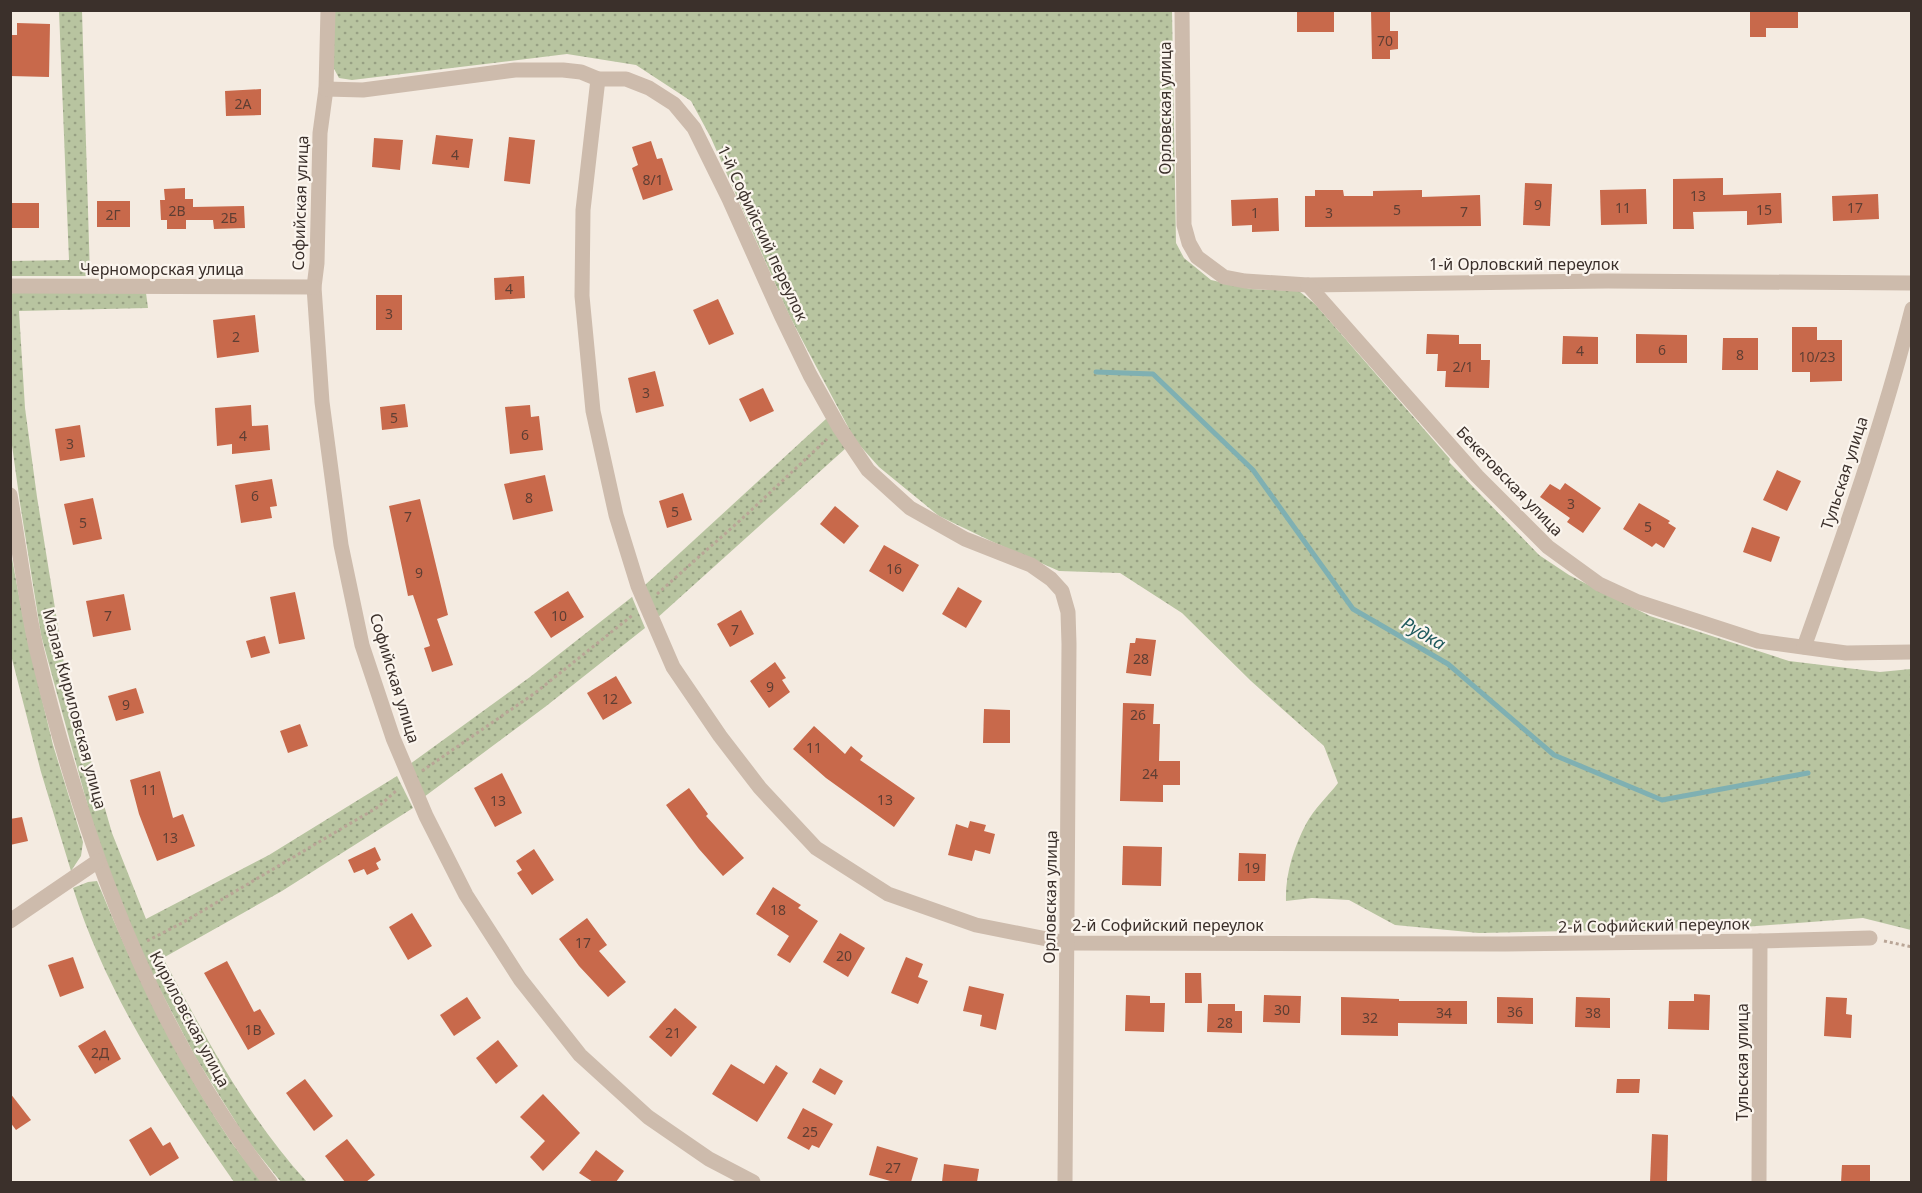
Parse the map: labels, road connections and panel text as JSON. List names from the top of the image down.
{
  "streets": {
    "street": [
      "Орловская улица",
      "Софийская улица",
      "1-й Софийский переулок",
      "1-й Орловский переулок",
      "Черноморская улица",
      "Тульская улица",
      "Бекетовская улица",
      "Малая Кириловская улица",
      "2-й Софийский переулок",
      "Кириловская улица"
    ]
  },
  "crossings": [
    ["Орловская улица", "1-й Софийский переулок"],
    ["Орловская улица", "1-й Орловский переулок"],
    ["Орловская улица", "2-й Софийский переулок"],
    ["Софийская улица", "1-й Софийский переулок"],
    ["Софийская улица", "Черноморская улица"],
    ["1-й Софийский переулок", "2-й Софийский переулок"],
    ["1-й Орловский переулок", "Бекетовская улица"],
    ["Тульская улица", "Бекетовская улица"],
    ["Тульская улица", "2-й Софийский переулок"],
    ["Малая Кириловская улица", "Кириловская улица"]
  ],
  "water": ["Рудка"],
  "house_numbers": [
    "70",
    "2А",
    "4",
    "8/1",
    "13",
    "9",
    "11",
    "17",
    "5",
    "15",
    "2В",
    "7",
    "1",
    "3",
    "2Г",
    "2Б",
    "4",
    "3",
    "2",
    "6",
    "4",
    "8",
    "10/23",
    "2/1",
    "3",
    "5",
    "6",
    "4",
    "3",
    "6",
    "8",
    "3",
    "5",
    "7",
    "5",
    "5",
    "16",
    "9",
    "7",
    "10",
    "7",
    "28",
    "9",
    "12",
    "9",
    "26",
    "11",
    "24",
    "11",
    "13",
    "13",
    "13",
    "19",
    "18",
    "17",
    "20",
    "30",
    "36",
    "34",
    "38",
    "32",
    "28",
    "1В",
    "21",
    "2Д",
    "25",
    "27"
  ]
}
